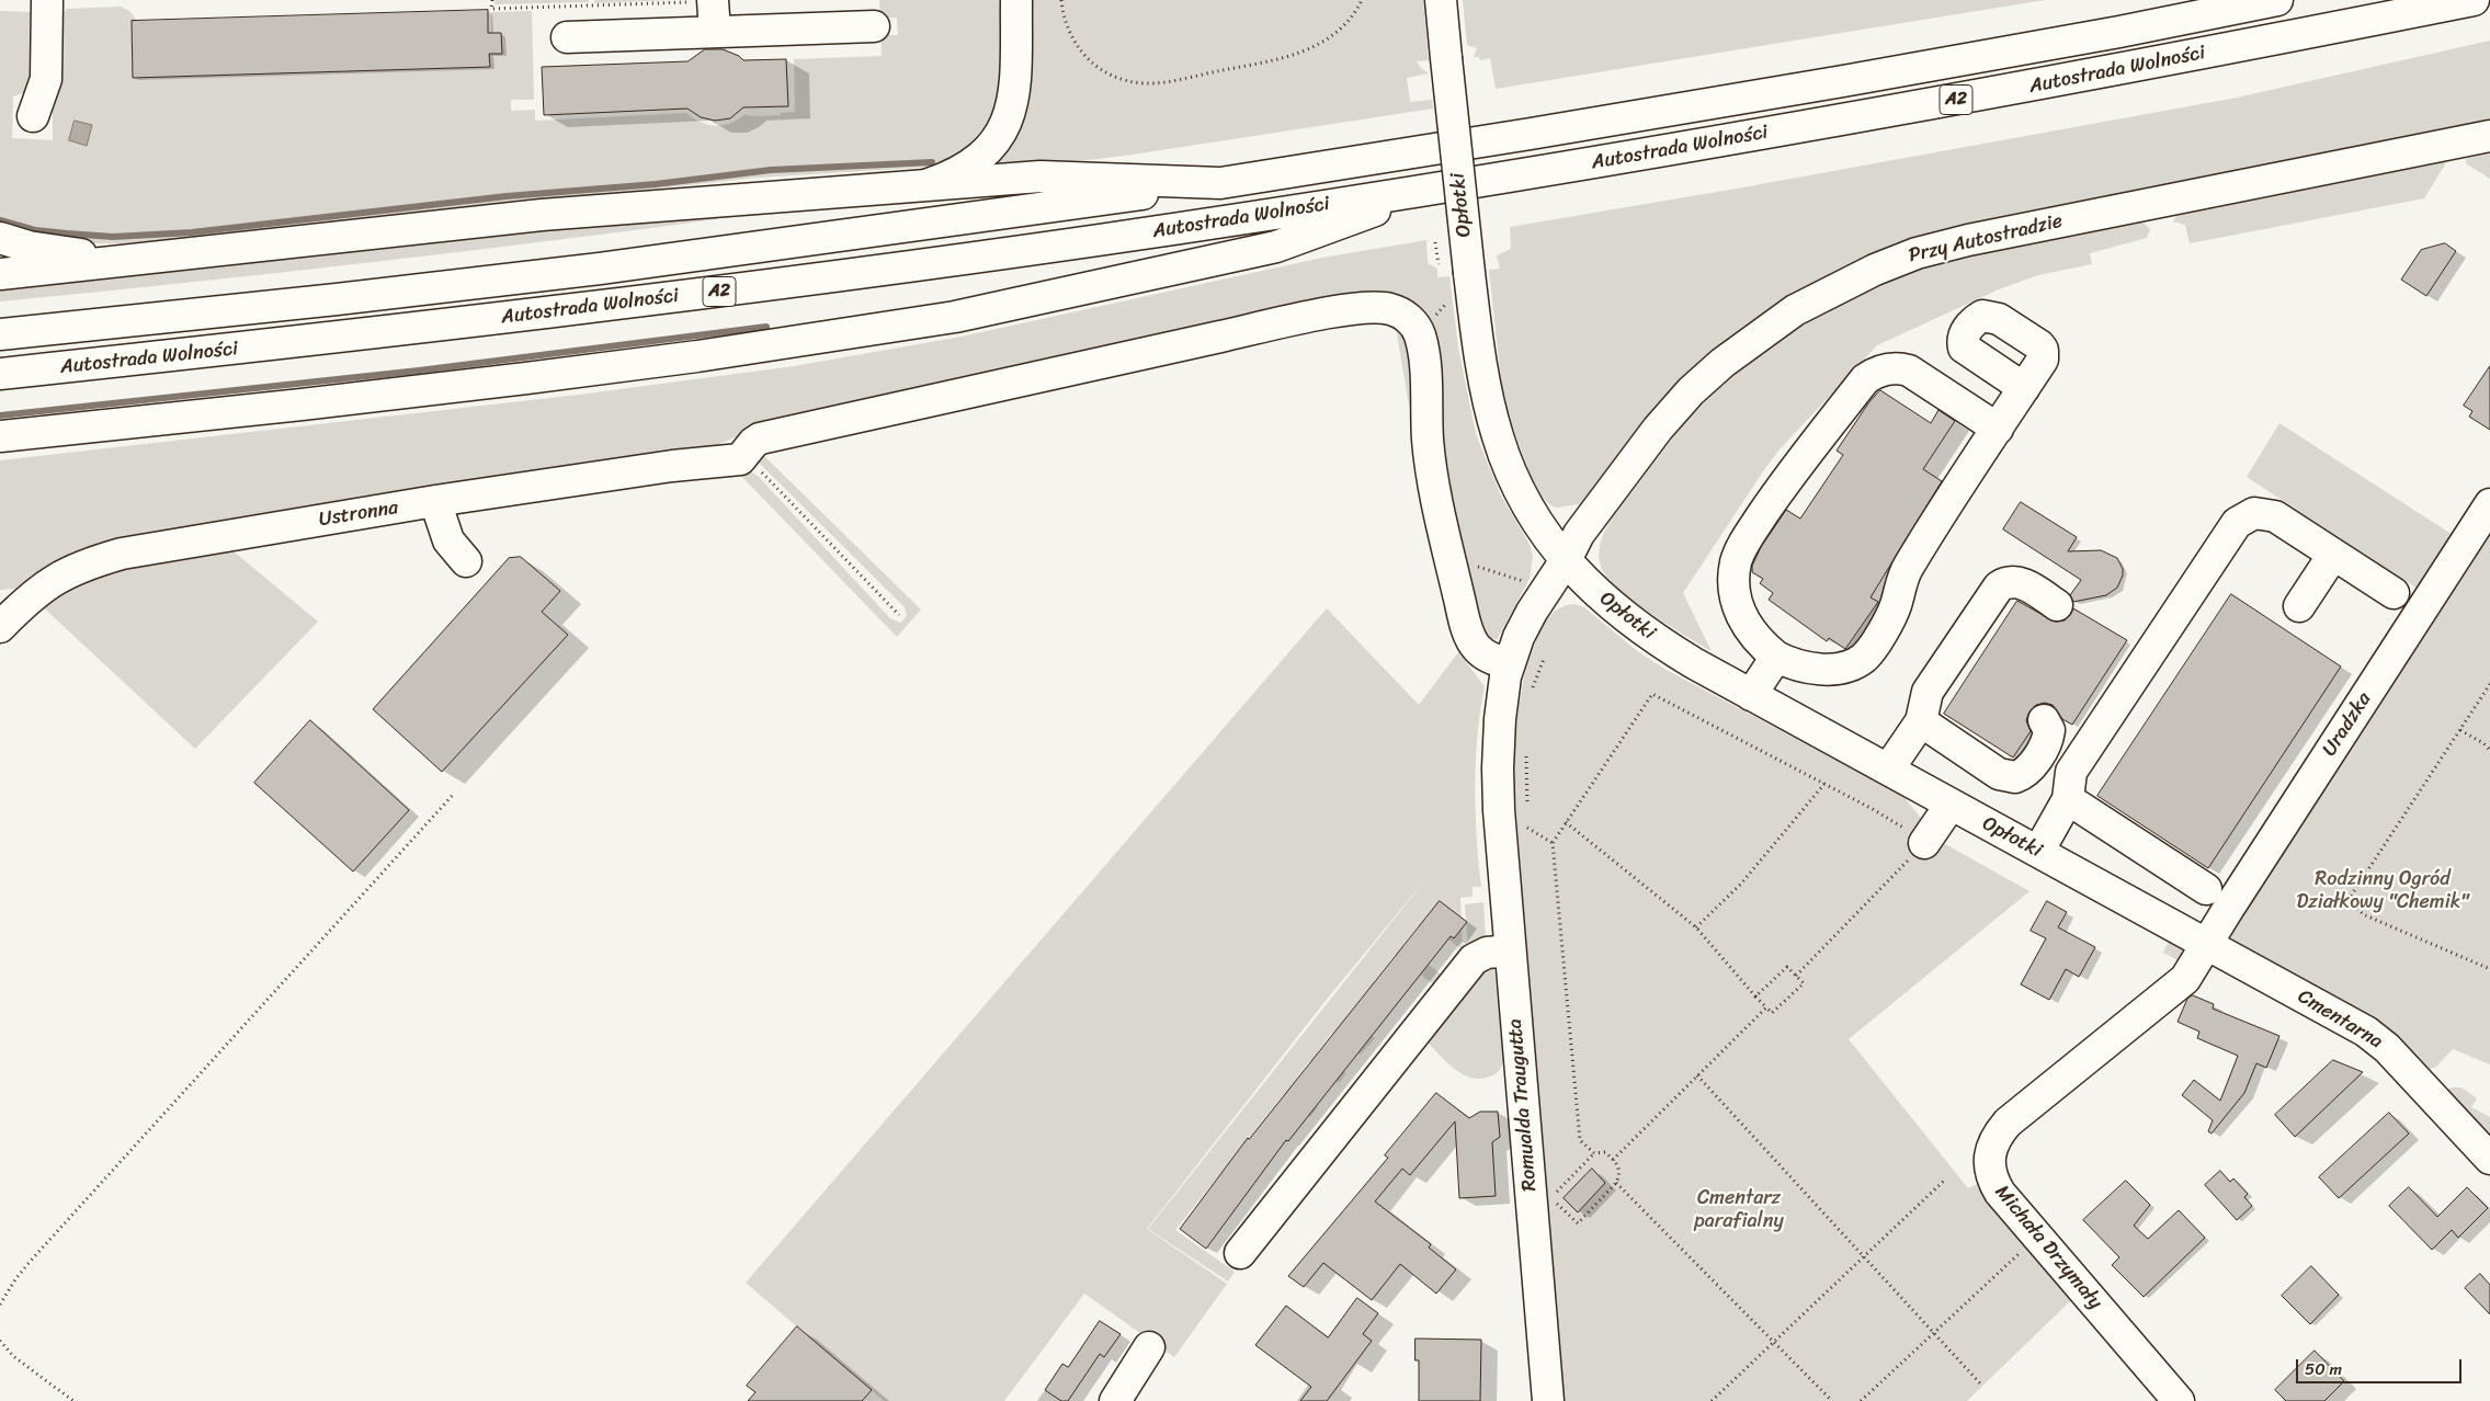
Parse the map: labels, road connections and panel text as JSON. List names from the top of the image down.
{
  "streets": {
    "main road": [
      "Autostrada Wolności",
      "A2",
      "Opłotki",
      "Przy Autostradzie",
      "Ustronna",
      "Uradzka",
      "Cmentarna",
      "Romualda Traugutta",
      "Michała Drzymały"
    ]
  },
  "crossings": [
    ["Opłotki", "Przy Autostradzie"],
    ["Opłotki", "Uradzka"],
    ["Opłotki", "Cmentarna"],
    ["Opłotki", "Michała Drzymały"],
    ["Przy Autostradzie", "Romualda Traugutta"],
    ["Uradzka", "Cmentarna"],
    ["Uradzka", "Michała Drzymały"],
    ["Cmentarna", "Michała Drzymały"]
  ],
  "parks": ["Rodzinny Ogród Działkowy \"Chemik\"", "Cmentarz parafialny"],
  "scale_bar": "50 m"
}
